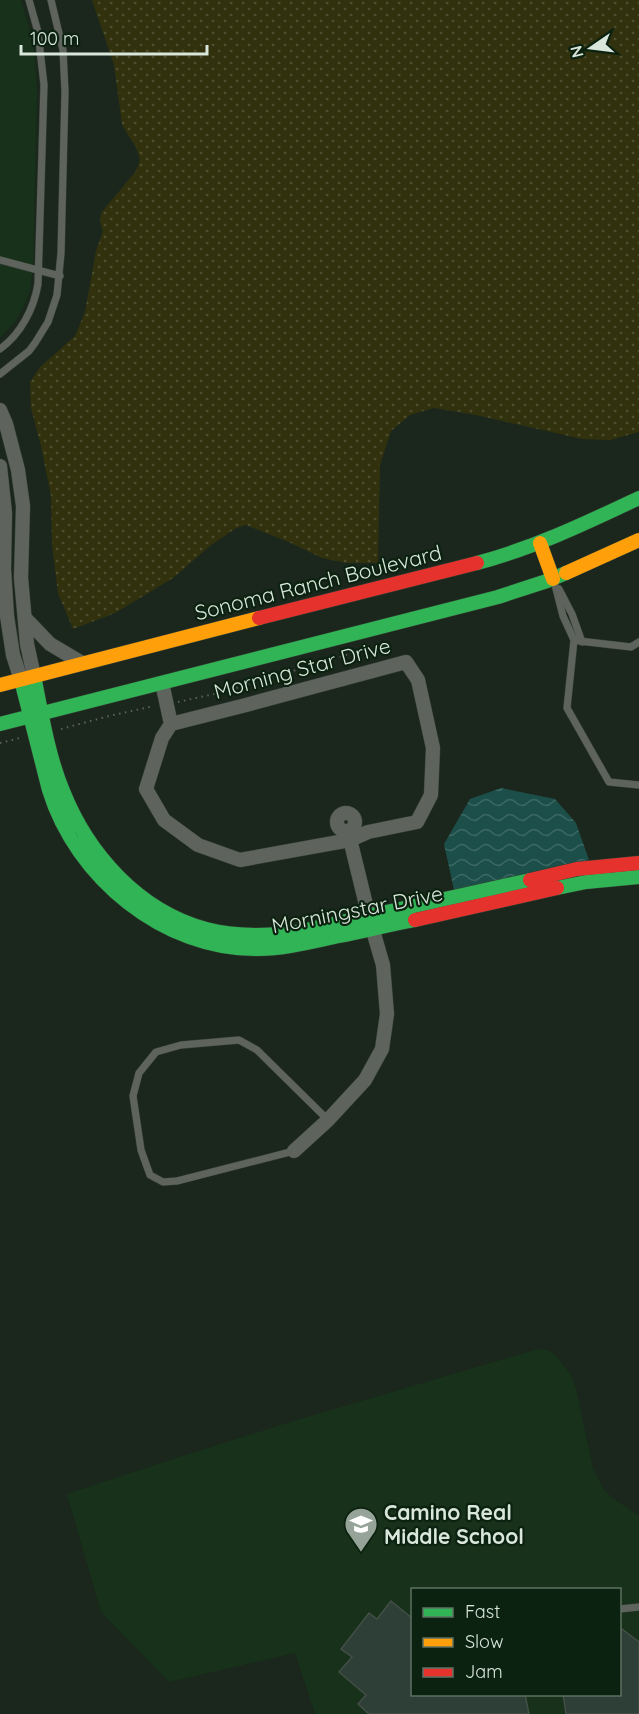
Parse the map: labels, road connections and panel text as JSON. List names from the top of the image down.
{
  "streets": {
    "main road": ["Sonoma Ranch Boulevard", "Morningstar Drive"],
    "street": ["Morning Star Drive"]
  },
  "crossings": [
    ["Sonoma Ranch Boulevard", "Morningstar Drive"]
  ],
  "places": {
    "school or university": ["Camino Real Middle School"]
  },
  "legend": ["Fast", "Slow", "Jam"],
  "scale_bar": "100 m",
  "north": "left"
}
